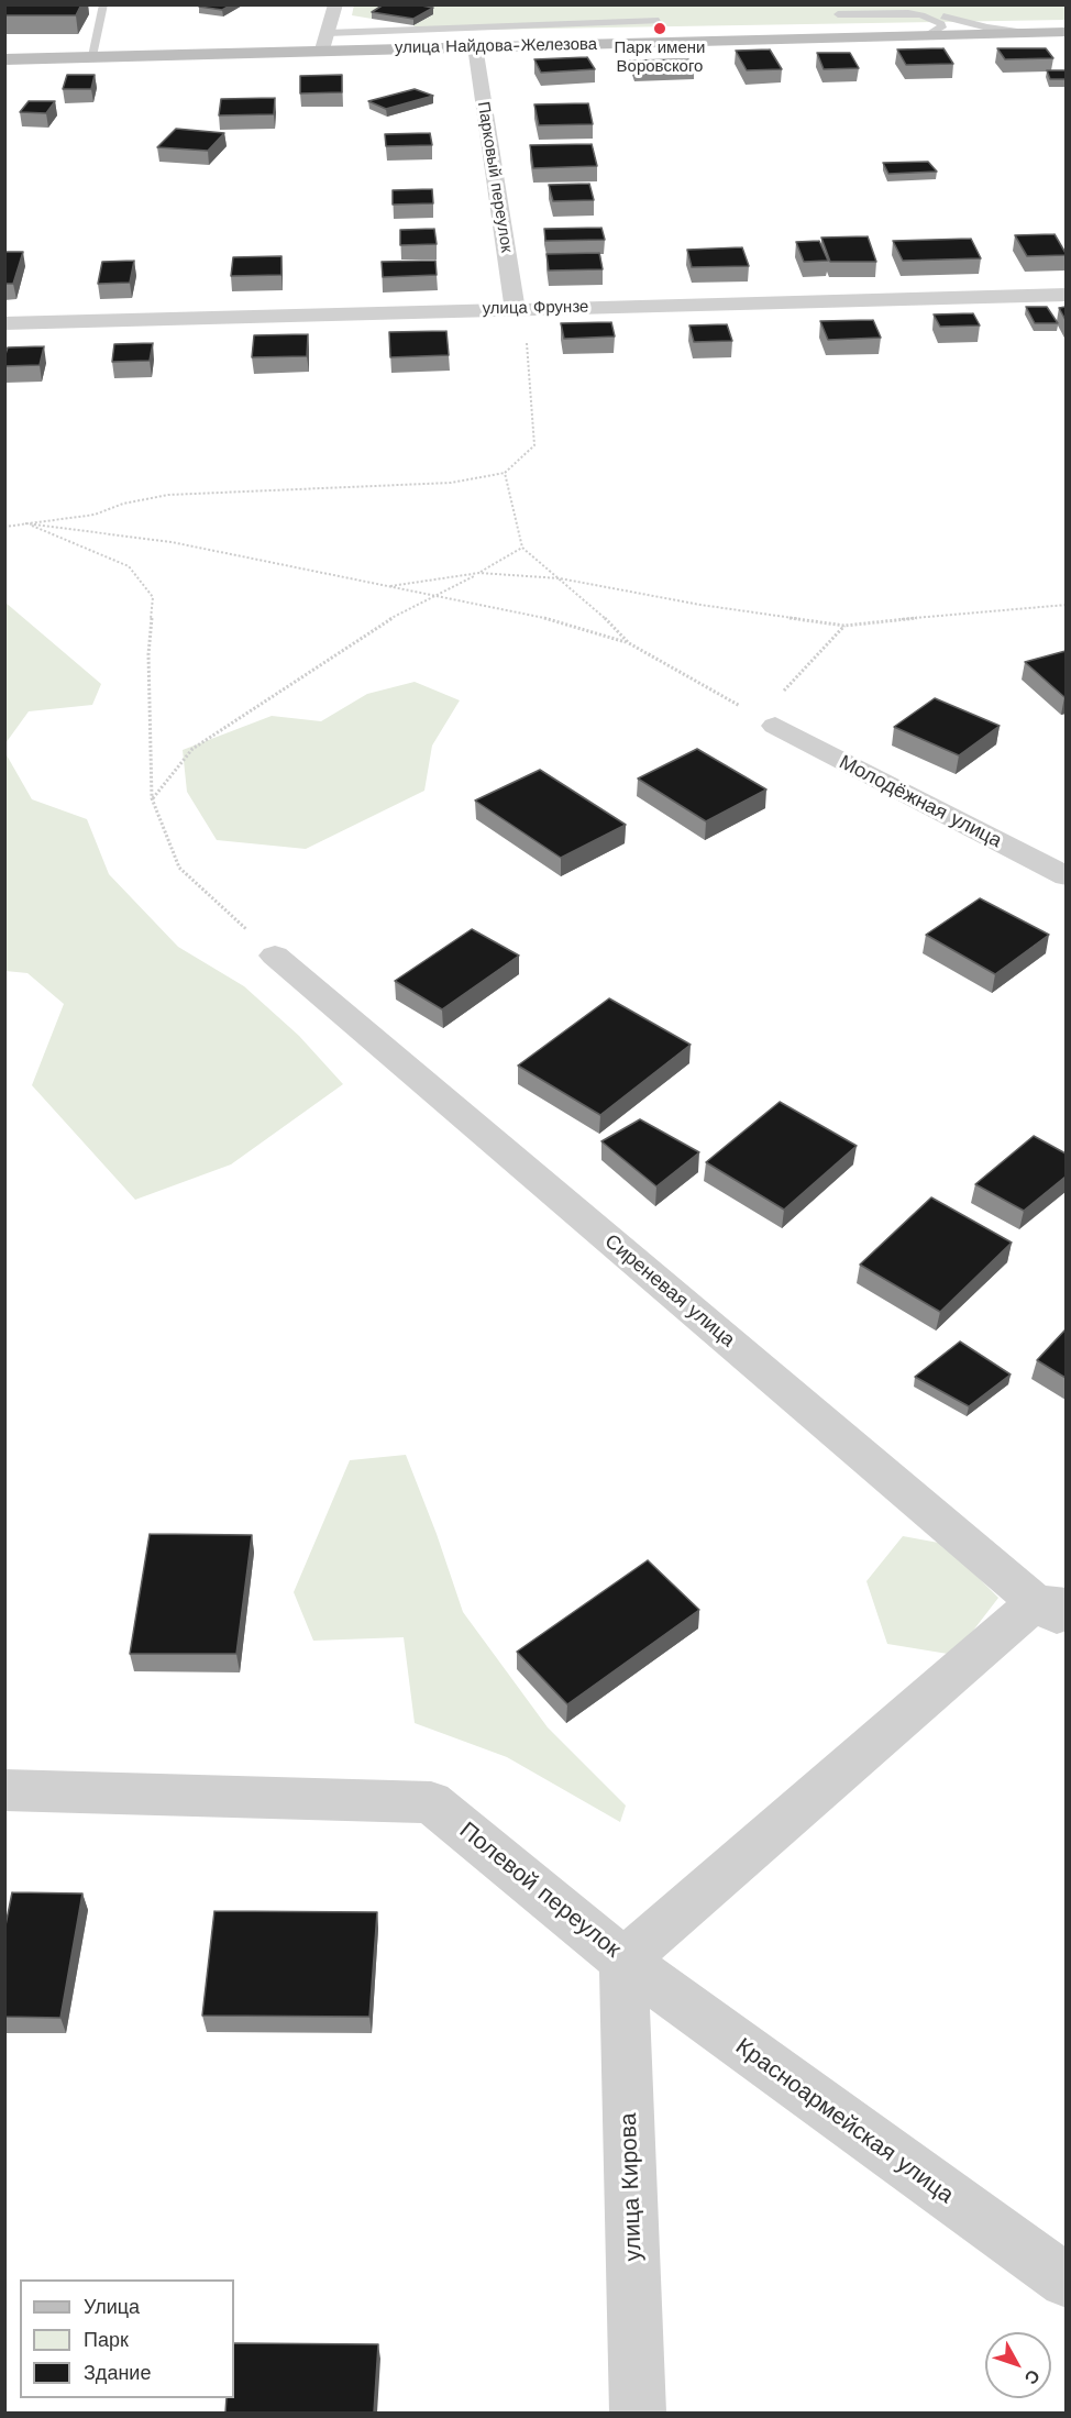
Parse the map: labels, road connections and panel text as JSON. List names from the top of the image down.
{
  "streets": {
    "main road": ["улица Найдова-Железова"],
    "street": [
      "Парковый переулок",
      "улица Фрунзе",
      "Молодёжная улица",
      "Сиреневая улица",
      "Полевой переулок",
      "Красноармейская улица",
      "улица Кирова"
    ]
  },
  "crossings": [
    ["улица Найдова-Железова", "Парковый переулок"],
    ["Парковый переулок", "улица Фрунзе"],
    ["Сиреневая улица", "Полевой переулок"],
    ["Полевой переулок", "Красноармейская улица"],
    ["Полевой переулок", "улица Кирова"],
    ["Красноармейская улица", "улица Кирова"]
  ],
  "places": ["Парк имени Воровского"],
  "legend": ["Улица", "Парк", "Здание"],
  "north": "bottom right"
}
